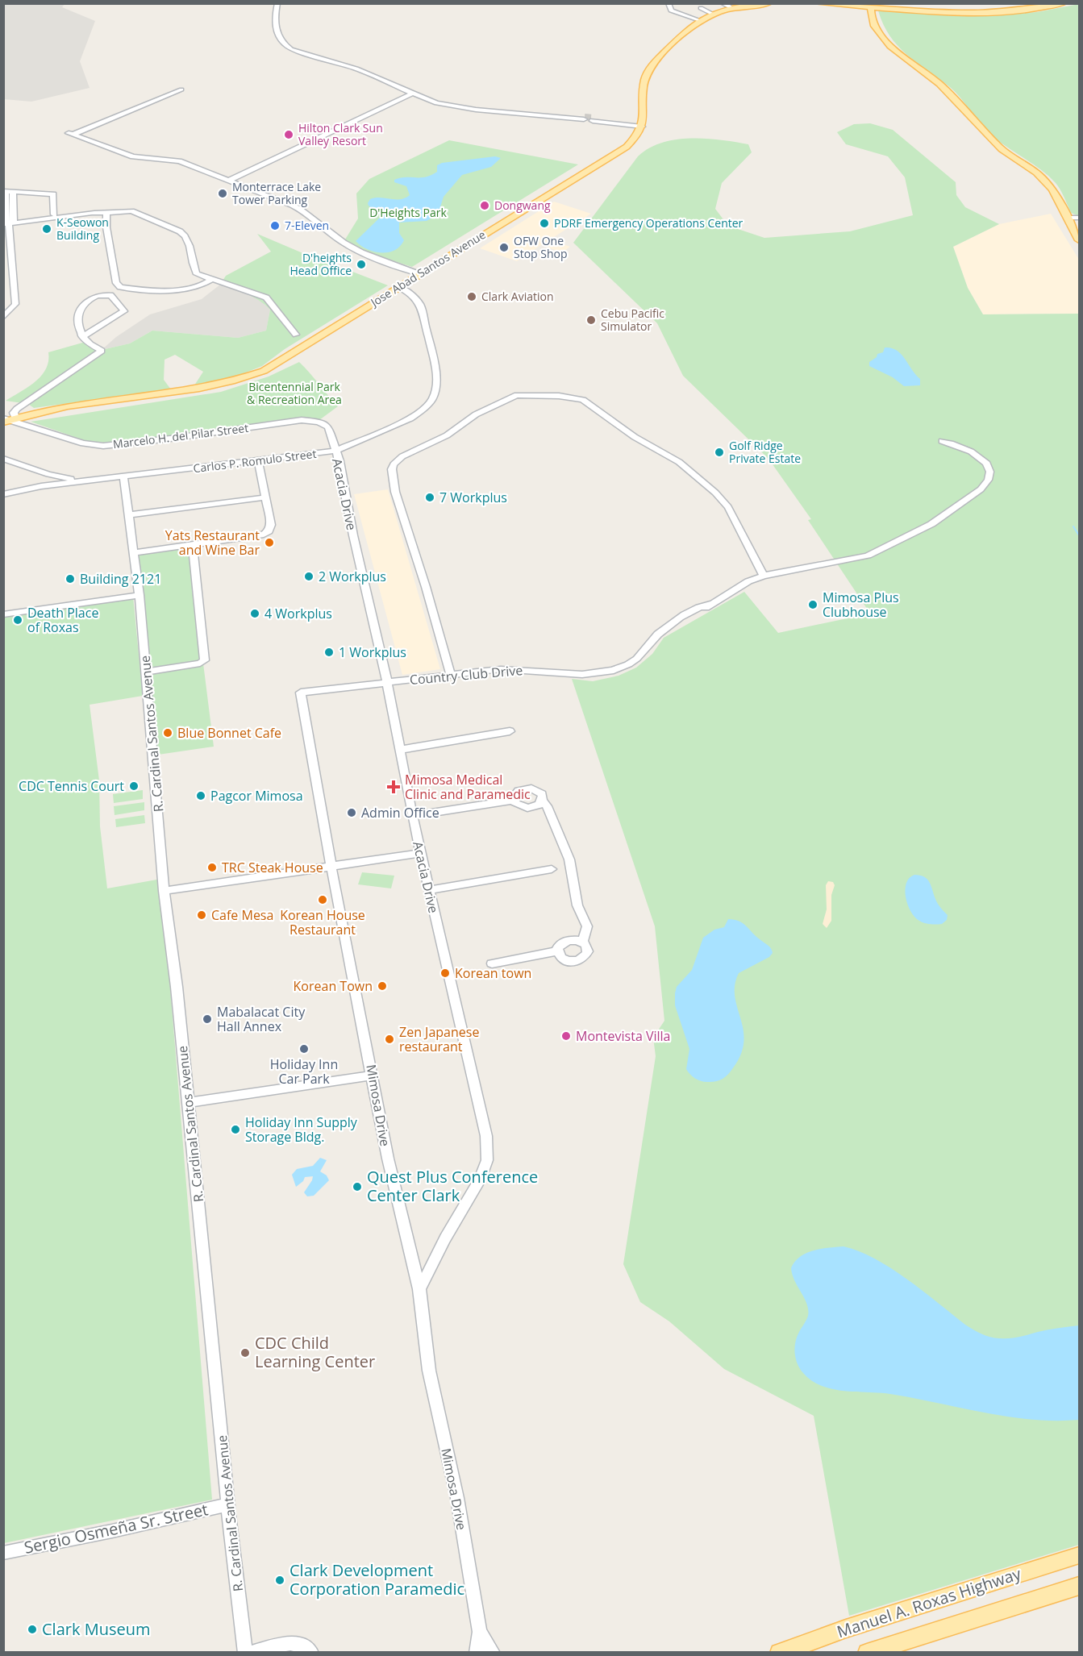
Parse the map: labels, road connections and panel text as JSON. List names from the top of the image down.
{
  "streets": {
    "main road": ["Jose Abad Santos Avenue", "Manuel A. Roxas Highway"],
    "street": [
      "Marcelo H. del Pilar Street",
      "Carlos P. Romulo Street",
      "Acacia Drive",
      "Country Club Drive",
      "R. Cardinal Santos Avenue",
      "Mimosa Drive",
      "Sergio Osmeña Sr. Street"
    ]
  },
  "crossings": [
    ["Jose Abad Santos Avenue", "Marcelo H. del Pilar Street"],
    ["Jose Abad Santos Avenue", "Carlos P. Romulo Street"],
    ["Marcelo H. del Pilar Street", "Carlos P. Romulo Street"],
    ["Marcelo H. del Pilar Street", "Acacia Drive"],
    ["Carlos P. Romulo Street", "Acacia Drive"],
    ["Carlos P. Romulo Street", "R. Cardinal Santos Avenue"],
    ["Acacia Drive", "Country Club Drive"],
    ["Acacia Drive", "Mimosa Drive"],
    ["Country Club Drive", "Mimosa Drive"],
    ["R. Cardinal Santos Avenue", "Sergio Osmeña Sr. Street"]
  ],
  "parks": ["D'Heights Park", "Bicentennial Park & Recreation Area"],
  "places": {
    "other": [
      "Hilton Clark Sun Valley Resort",
      "Monterrace Lake Tower Parking",
      "Dongwang",
      "PDRF Emergency Operations Center",
      "7-Eleven",
      "K-Seowon Building",
      "OFW One Stop Shop",
      "D'heights Head Office",
      "Clark Aviation",
      "Cebu Pacific Simulator",
      "Golf Ridge Private Estate",
      "7 Workplus",
      "Yats Restaurant and Wine Bar",
      "2 Workplus",
      "Building 2121",
      "Mimosa Plus Clubhouse",
      "4 Workplus",
      "Death Place of Roxas",
      "1 Workplus",
      "Blue Bonnet Cafe",
      "CDC Tennis Court",
      "Pagcor Mimosa",
      "Admin Office",
      "TRC Steak House",
      "Korean House Restaurant",
      "Cafe Mesa",
      "Korean town",
      "Korean Town",
      "Mabalacat City Hall Annex",
      "Montevista Villa",
      "Zen Japanese restaurant",
      "Holiday Inn Car Park",
      "Holiday Inn Supply Storage Bldg.",
      "Quest Plus Conference Center Clark",
      "CDC Child Learning Center",
      "Clark Development Corporation Paramedic",
      "Clark Museum"
    ],
    "health": ["Mimosa Medical Clinic and Paramedic"]
  }
}
